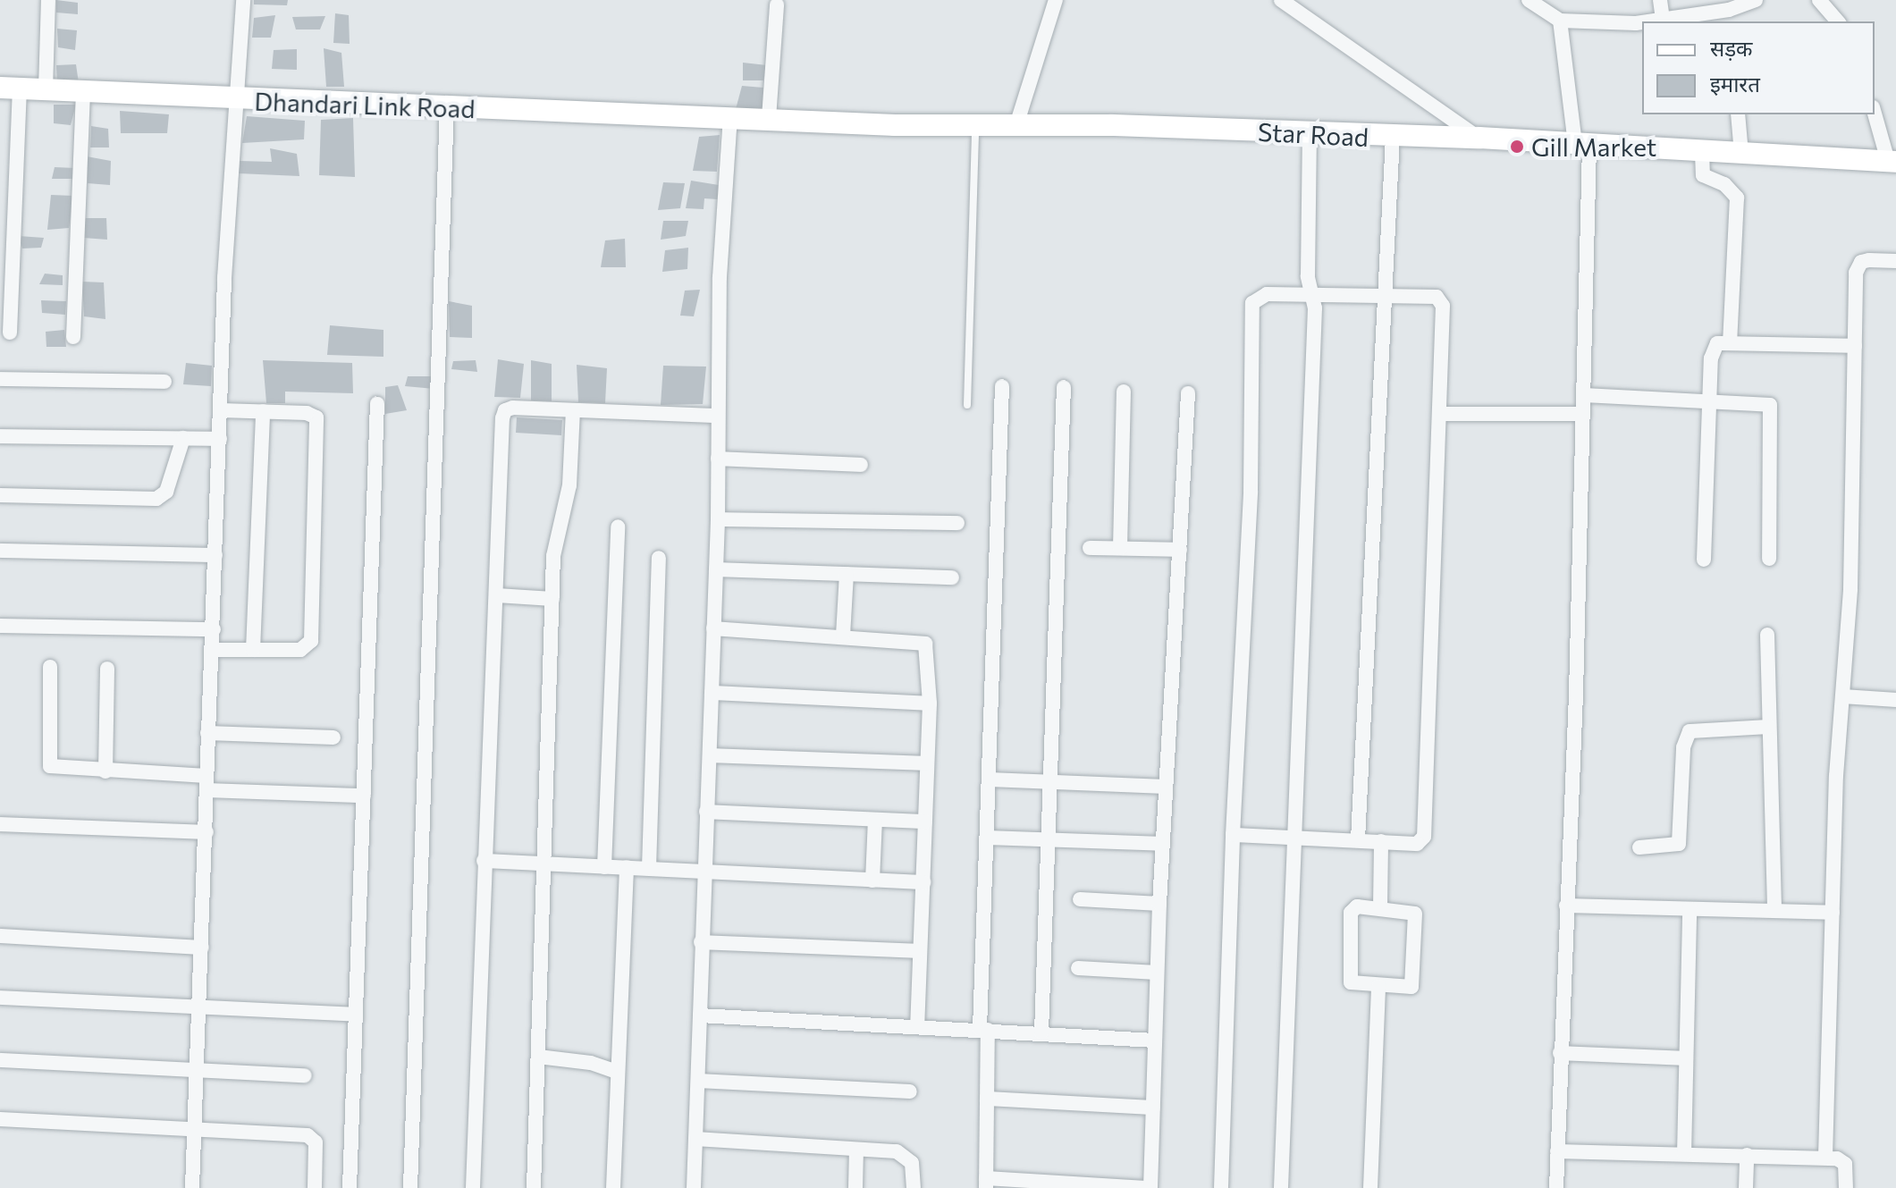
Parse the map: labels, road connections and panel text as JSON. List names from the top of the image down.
{
  "streets": {
    "street": ["Dhandari Link Road", "Star Road"]
  },
  "crossings": [
    ["Dhandari Link Road", "Star Road"]
  ],
  "places": ["Gill Market"],
  "legend": ["सड़क", "इमारत"]
}
